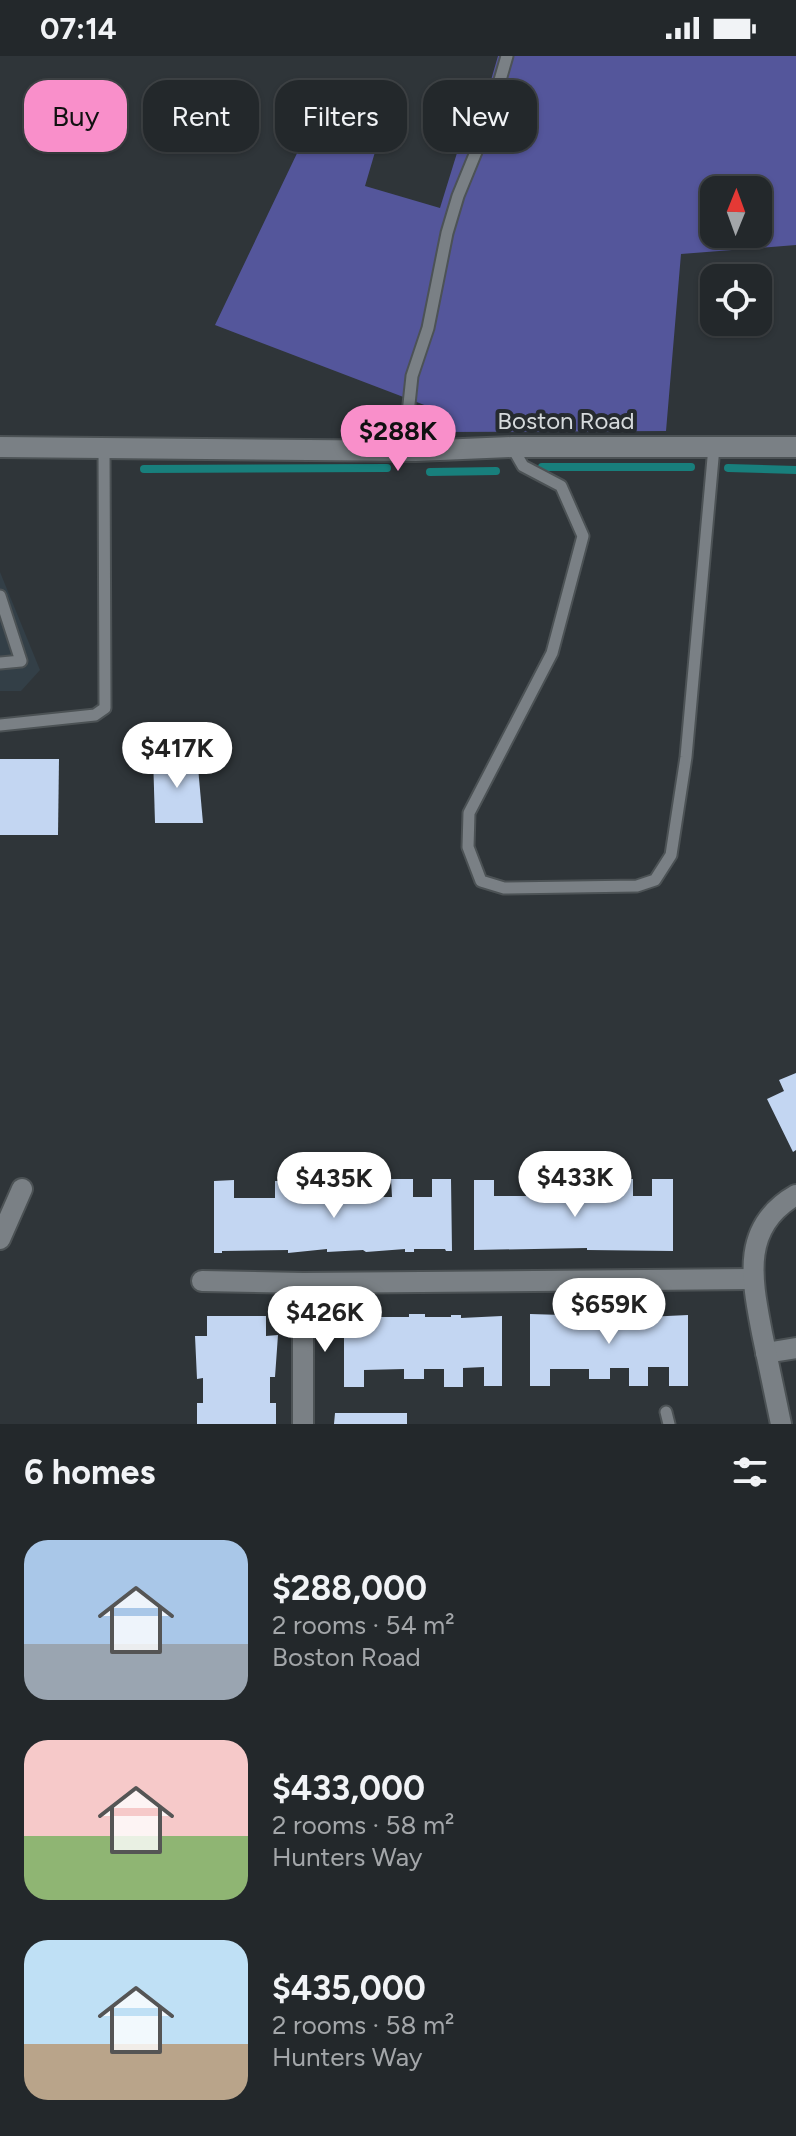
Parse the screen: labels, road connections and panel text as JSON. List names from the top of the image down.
{
  "streets": {
    "street": ["Boston Road"]
  },
  "north": "top",
  "page": {
    "status": "07:14",
    "chip": [
      "Buy",
      "Rent",
      "Filters",
      "New"
    ],
    "price": [
      "$288K",
      "$417K",
      "$433K",
      "$435K",
      "$659K",
      "$426K"
    ],
    "heading": "6 homes",
    "list": [
      {
        "name": "$288,000",
        "note": "2 rooms · 54 m² · Boston Road"
      },
      {
        "name": "$433,000",
        "note": "2 rooms · 58 m² · Hunters Way"
      },
      {
        "name": "$435,000",
        "note": "2 rooms · 58 m² · Hunters Way"
      }
    ]
  }
}
